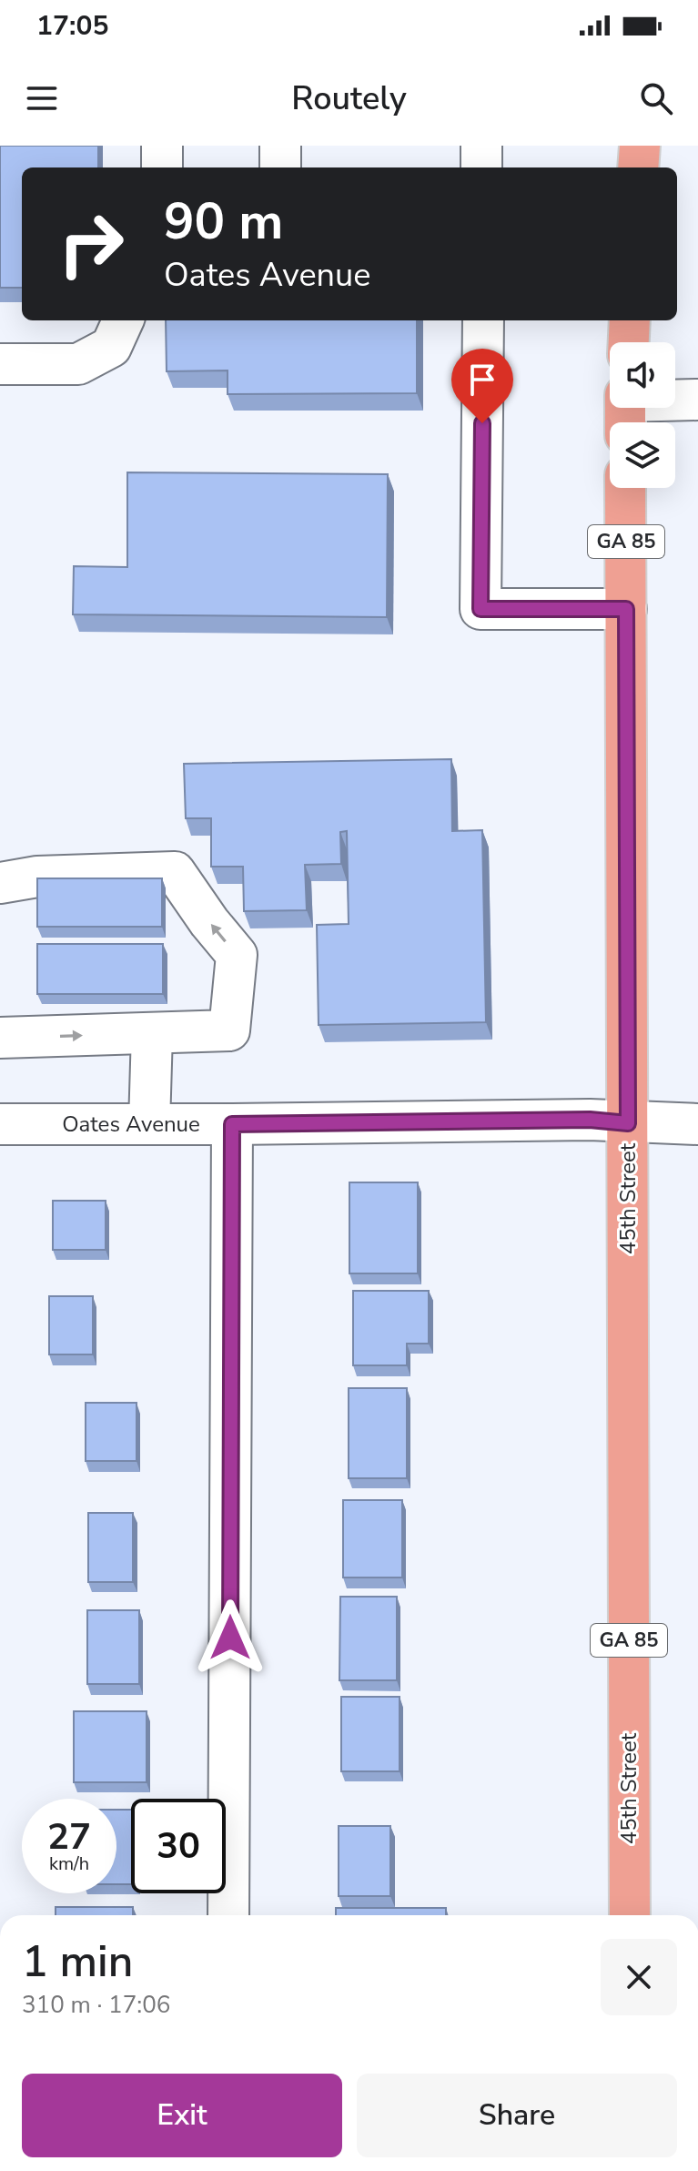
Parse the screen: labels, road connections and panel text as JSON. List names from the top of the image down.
{
  "streets": {
    "main road": ["GA 85", "45th Street"],
    "street": ["Oates Avenue"]
  },
  "crossings": [
    ["Oates Avenue", "45th Street"]
  ],
  "page": {
    "status": "17:05",
    "header": "Routely",
    "turn": ["90 m", "Oates Avenue"],
    "speed": "27 km/h",
    "limit": "30",
    "heading": ["1 min", "310 m · 17:06"],
    "buttons": ["Exit", "Share"]
  }
}
